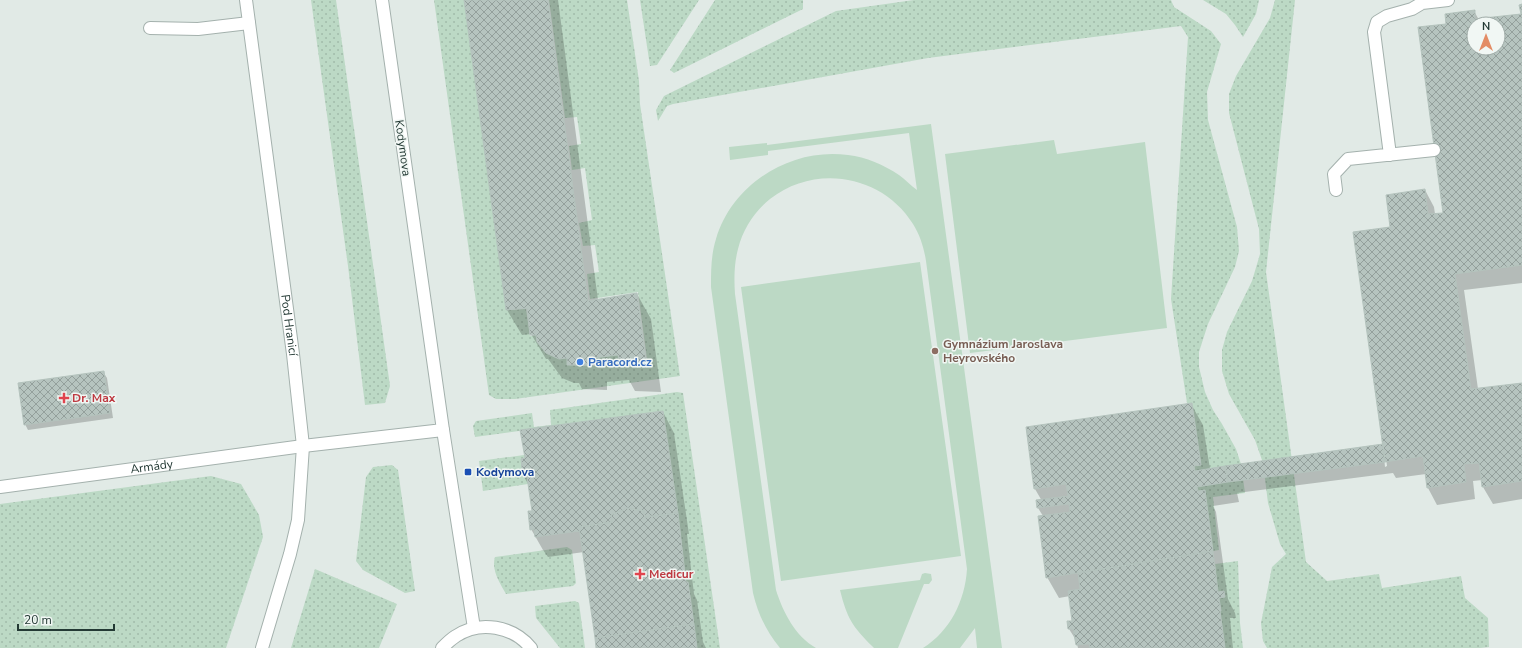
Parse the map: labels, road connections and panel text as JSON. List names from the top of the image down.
{
  "streets": {
    "street": ["Kodymova", "Pod Hranicí", "Armády"]
  },
  "crossings": [
    ["Kodymova", "Armády"],
    ["Pod Hranicí", "Armády"]
  ],
  "places": {
    "other": ["Gymnázium Jaroslava Heyrovského", "Paracord.cz"],
    "health": ["Dr. Max", "Medicur"],
    "transit": ["Kodymova"]
  },
  "scale_bar": "20 m",
  "north": "top"
}
